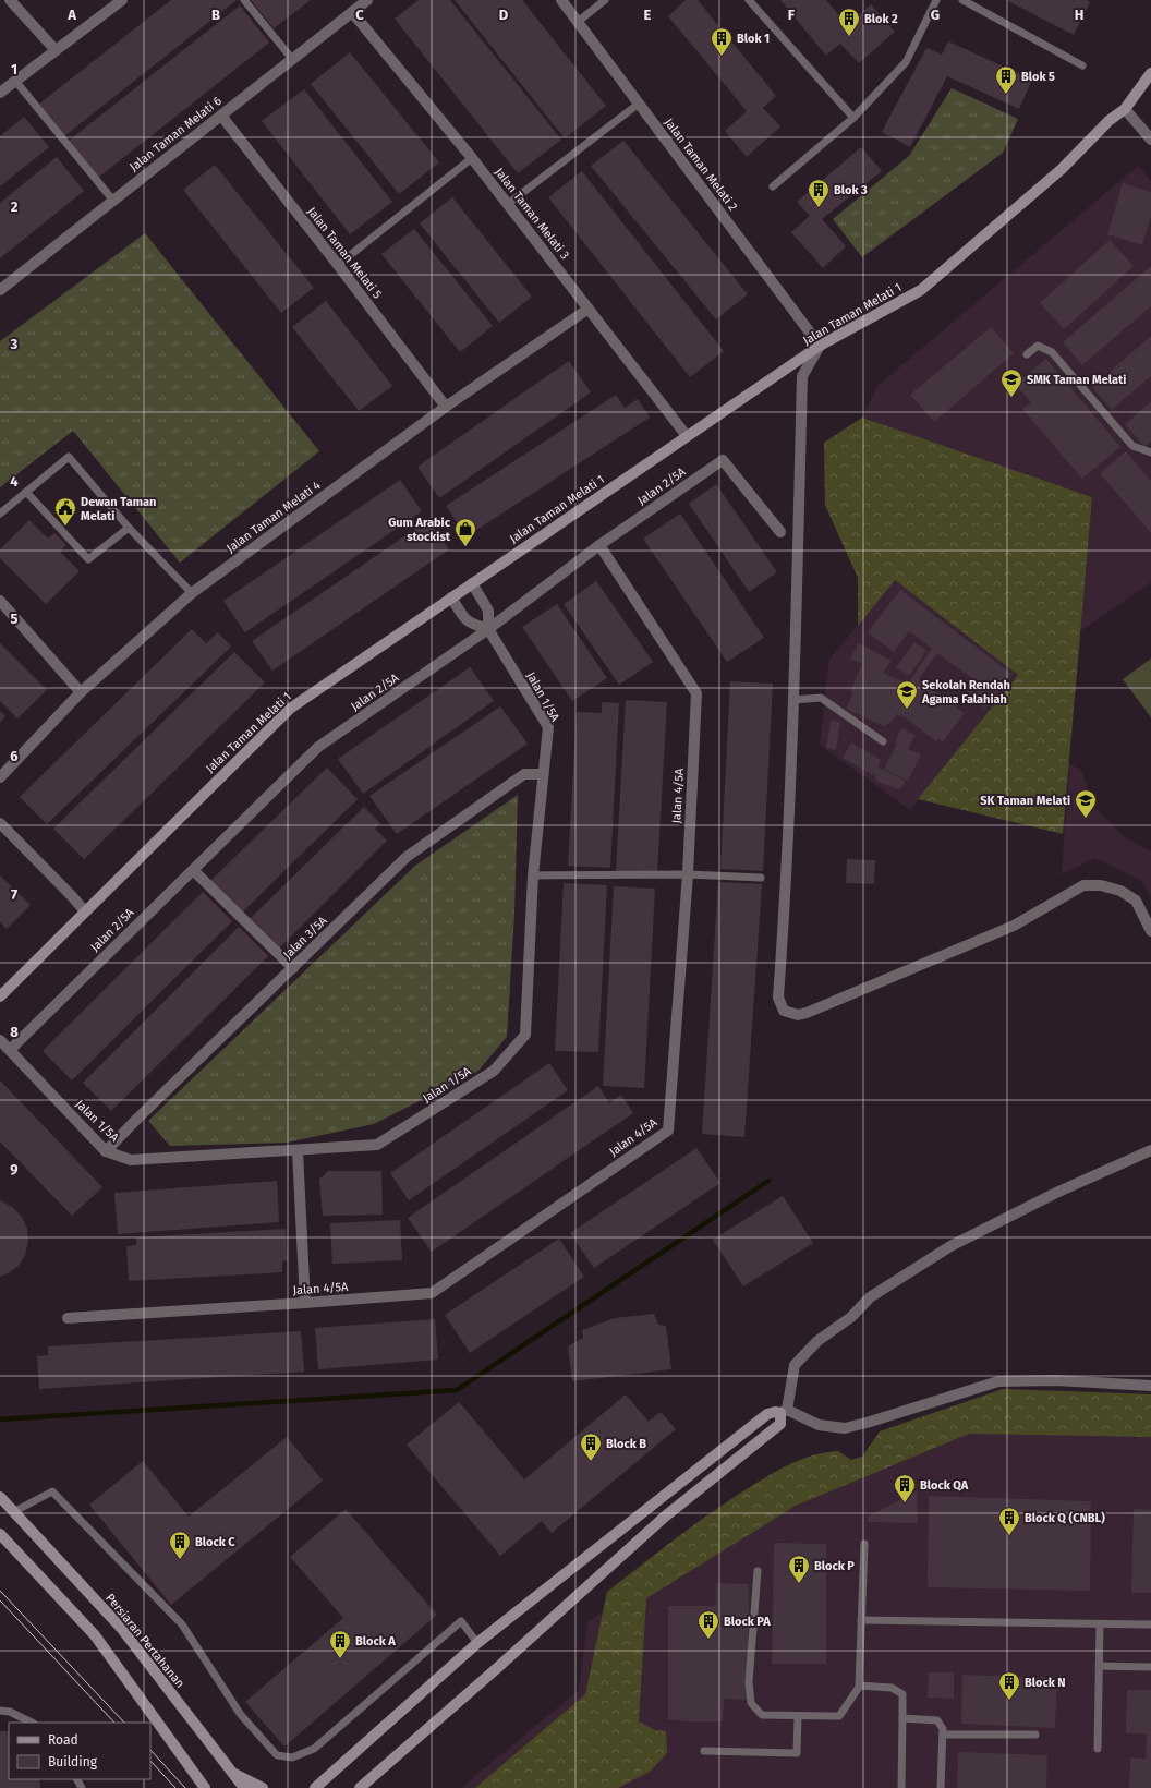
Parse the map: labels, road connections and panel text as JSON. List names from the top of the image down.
{
  "streets": {
    "street": [
      "Jalan Taman Melati 6",
      "Jalan Taman Melati 2",
      "Jalan Taman Melati 3",
      "Jalan Taman Melati 5",
      "Jalan Taman Melati 1",
      "Jalan 2/5A",
      "Jalan Taman Melati 4",
      "Jalan 1/5A",
      "Jalan 4/5A",
      "Jalan 3/5A",
      "Persiaran Pertahanan"
    ]
  },
  "crossings": [
    ["Jalan Taman Melati 6", "Jalan Taman Melati 3"],
    ["Jalan Taman Melati 6", "Jalan Taman Melati 5"],
    ["Jalan Taman Melati 2", "Jalan Taman Melati 1"],
    ["Jalan Taman Melati 3", "Jalan Taman Melati 1"],
    ["Jalan Taman Melati 3", "Jalan Taman Melati 4"],
    ["Jalan Taman Melati 5", "Jalan Taman Melati 4"],
    ["Jalan Taman Melati 1", "Jalan 1/5A"],
    ["Jalan 2/5A", "Jalan 1/5A"],
    ["Jalan 2/5A", "Jalan 4/5A"],
    ["Jalan 1/5A", "Jalan 3/5A"]
  ],
  "places": {
    "building": [
      "Blok 2",
      "Blok 1",
      "Blok 5",
      "Blok 3",
      "Block B",
      "Block QA",
      "Block Q (CNBL)",
      "Block C",
      "Block P",
      "Block PA",
      "Block A",
      "Block N"
    ],
    "school or university": ["SMK Taman Melati", "Sekolah Rendah Agama Falahiah", "SK Taman Melati"],
    "public building": ["Dewan Taman Melati"],
    "shop": ["Gum Arabic stockist"]
  },
  "legend": ["Road", "Building"],
  "grid": {
    "columns": [
      "A",
      "B",
      "C",
      "D",
      "E",
      "F",
      "G",
      "H"
    ],
    "rows": [
      "1",
      "2",
      "3",
      "4",
      "5",
      "6",
      "7",
      "8",
      "9"
    ]
  }
}
